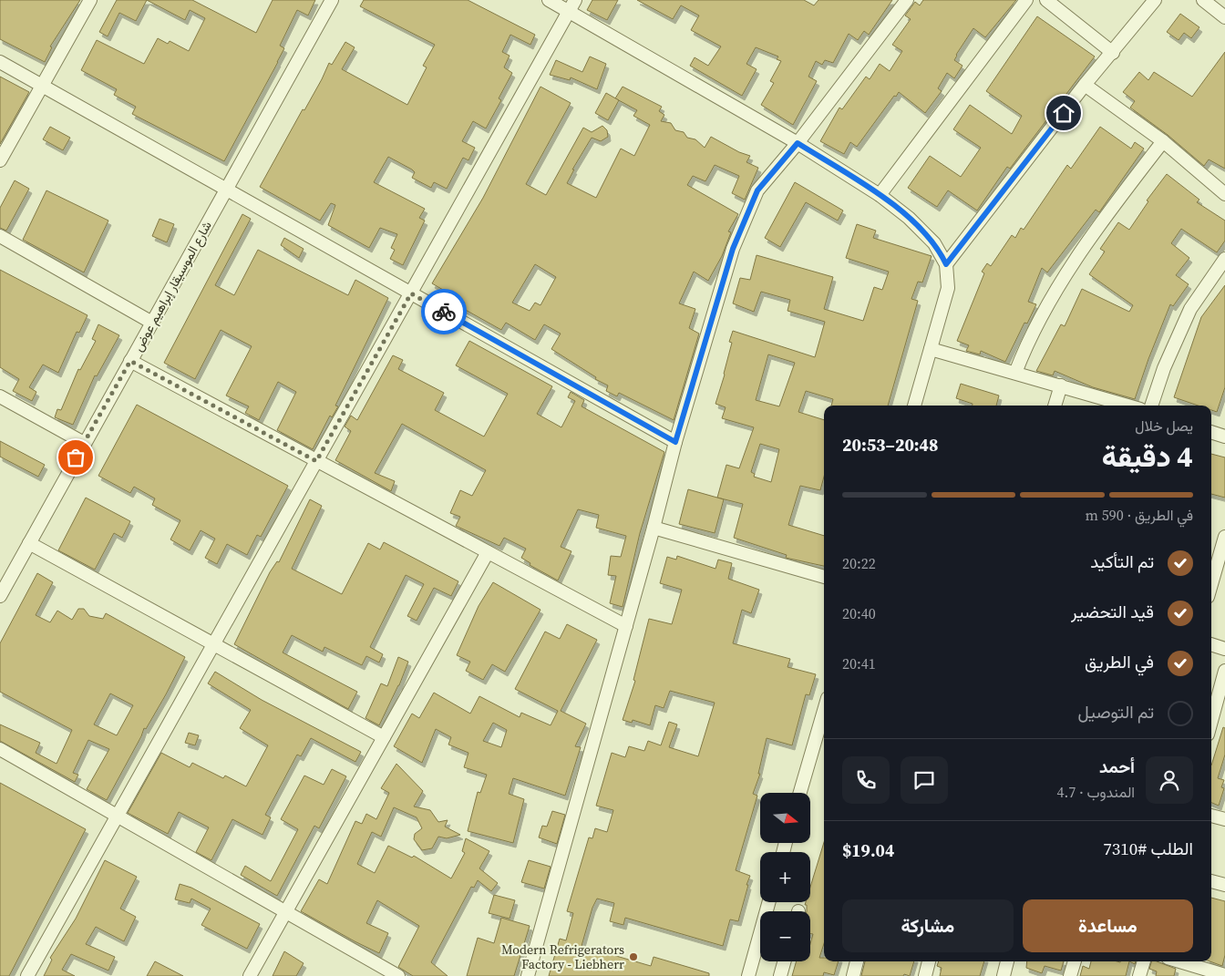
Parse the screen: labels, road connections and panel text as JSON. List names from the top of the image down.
{
  "streets": {
    "street": ["شارع الموسيقار إبراهيم عوض"]
  },
  "places": ["Modern Refrigerators Factory - Liebherr"],
  "north": "right",
  "page": {
    "heading": ["4 دقيقة", "يصل خلال", "20:48–20:53"],
    "panel": [
      "أحمد",
      "المندوب · 4.7",
      "الطلب #7310",
      "$19.04"
    ],
    "bar": "في الطريق · 590 m",
    "list": [
      ["تم التأكيد", "20:22"],
      ["قيد التحضير", "20:40"],
      ["في الطريق", "20:41"],
      "تم التوصيل"
    ],
    "map_buttons": ["+", "−"],
    "buttons": ["مساعدة", "مشاركة"]
  }
}
